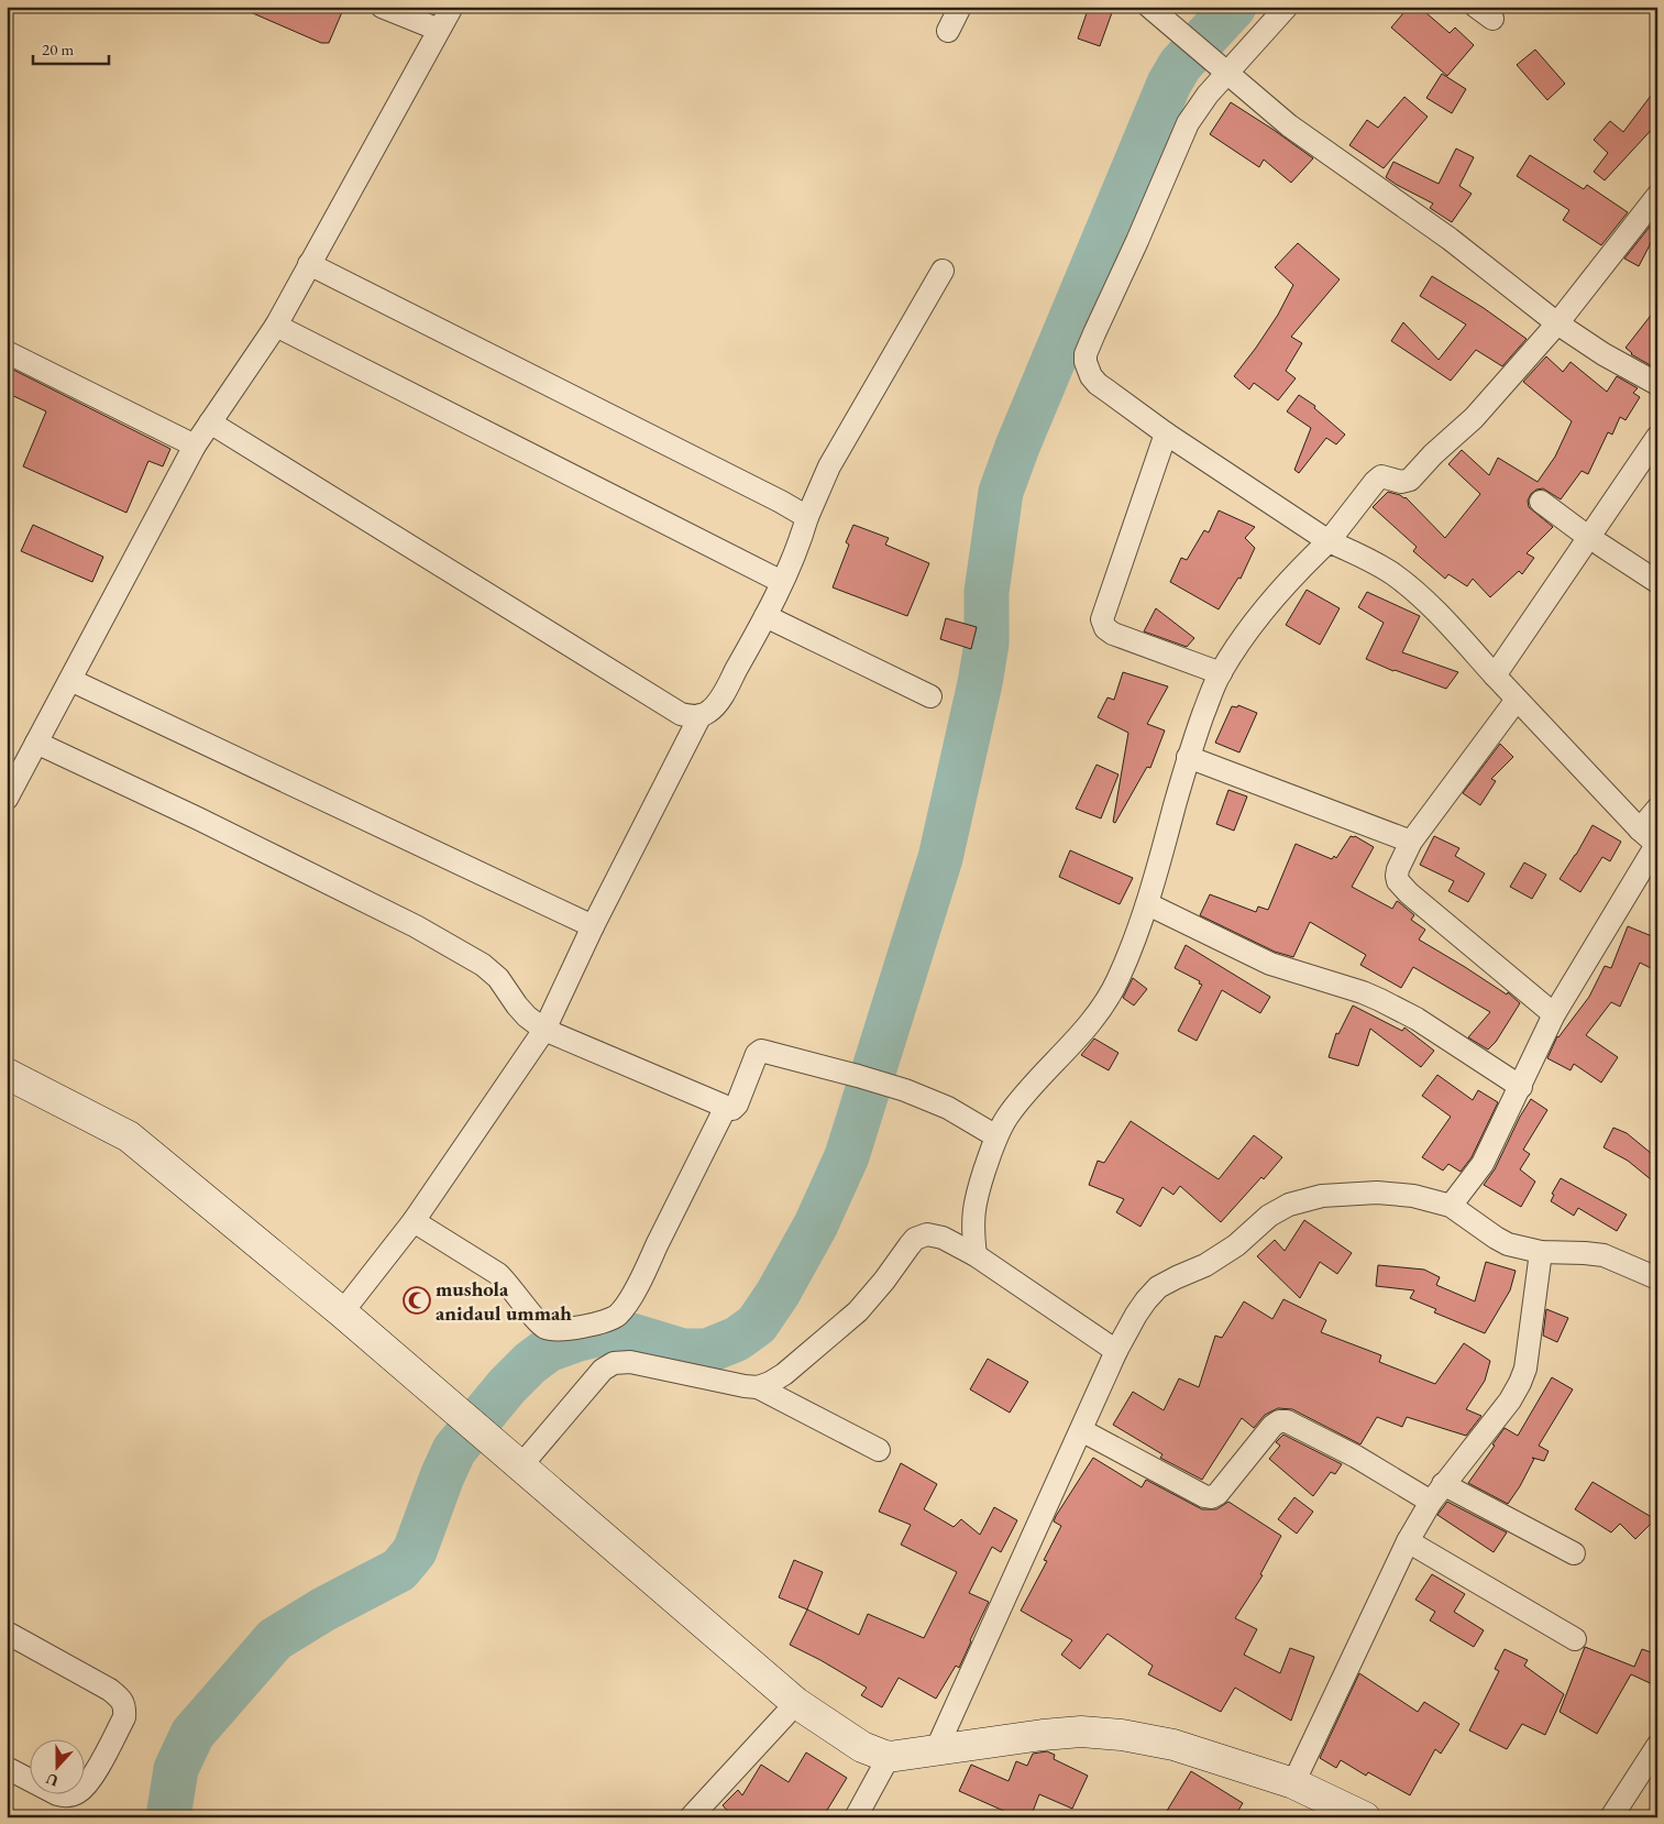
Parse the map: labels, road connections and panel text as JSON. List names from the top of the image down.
{
  "places": {
    "mosque": ["mushola anidaul ummah"]
  },
  "scale_bar": "20 m",
  "north": "bottom"
}
